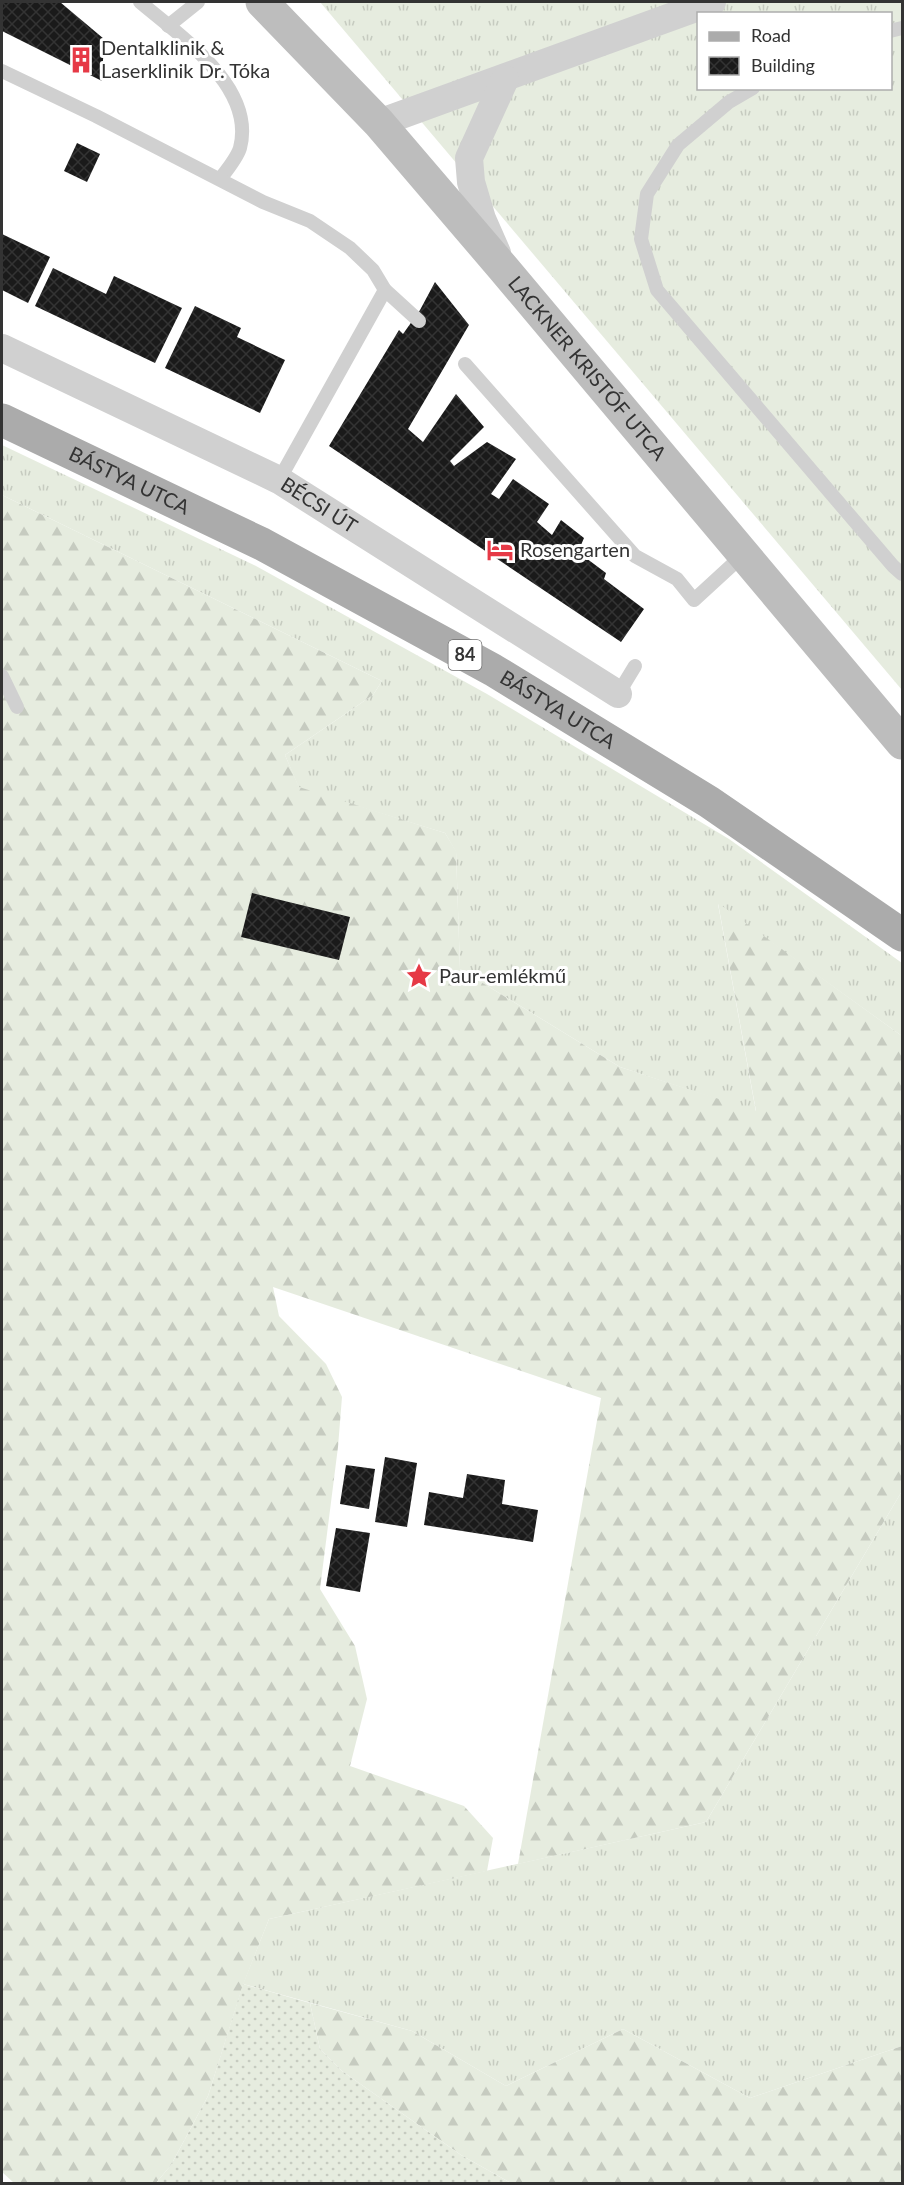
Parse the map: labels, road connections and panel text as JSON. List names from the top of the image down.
{
  "streets": {
    "main road": ["BÁSTYA UTCA", "84"],
    "street": ["LACKNER KRISTÓF UTCA", "BÉCSI ÚT"]
  },
  "places": {
    "building": ["Dentalklinik & Laserklinik Dr. Tóka"],
    "hotel": ["Rosengarten"],
    "place": ["Paur-emlékmű"]
  },
  "legend": ["Road", "Building"]
}
